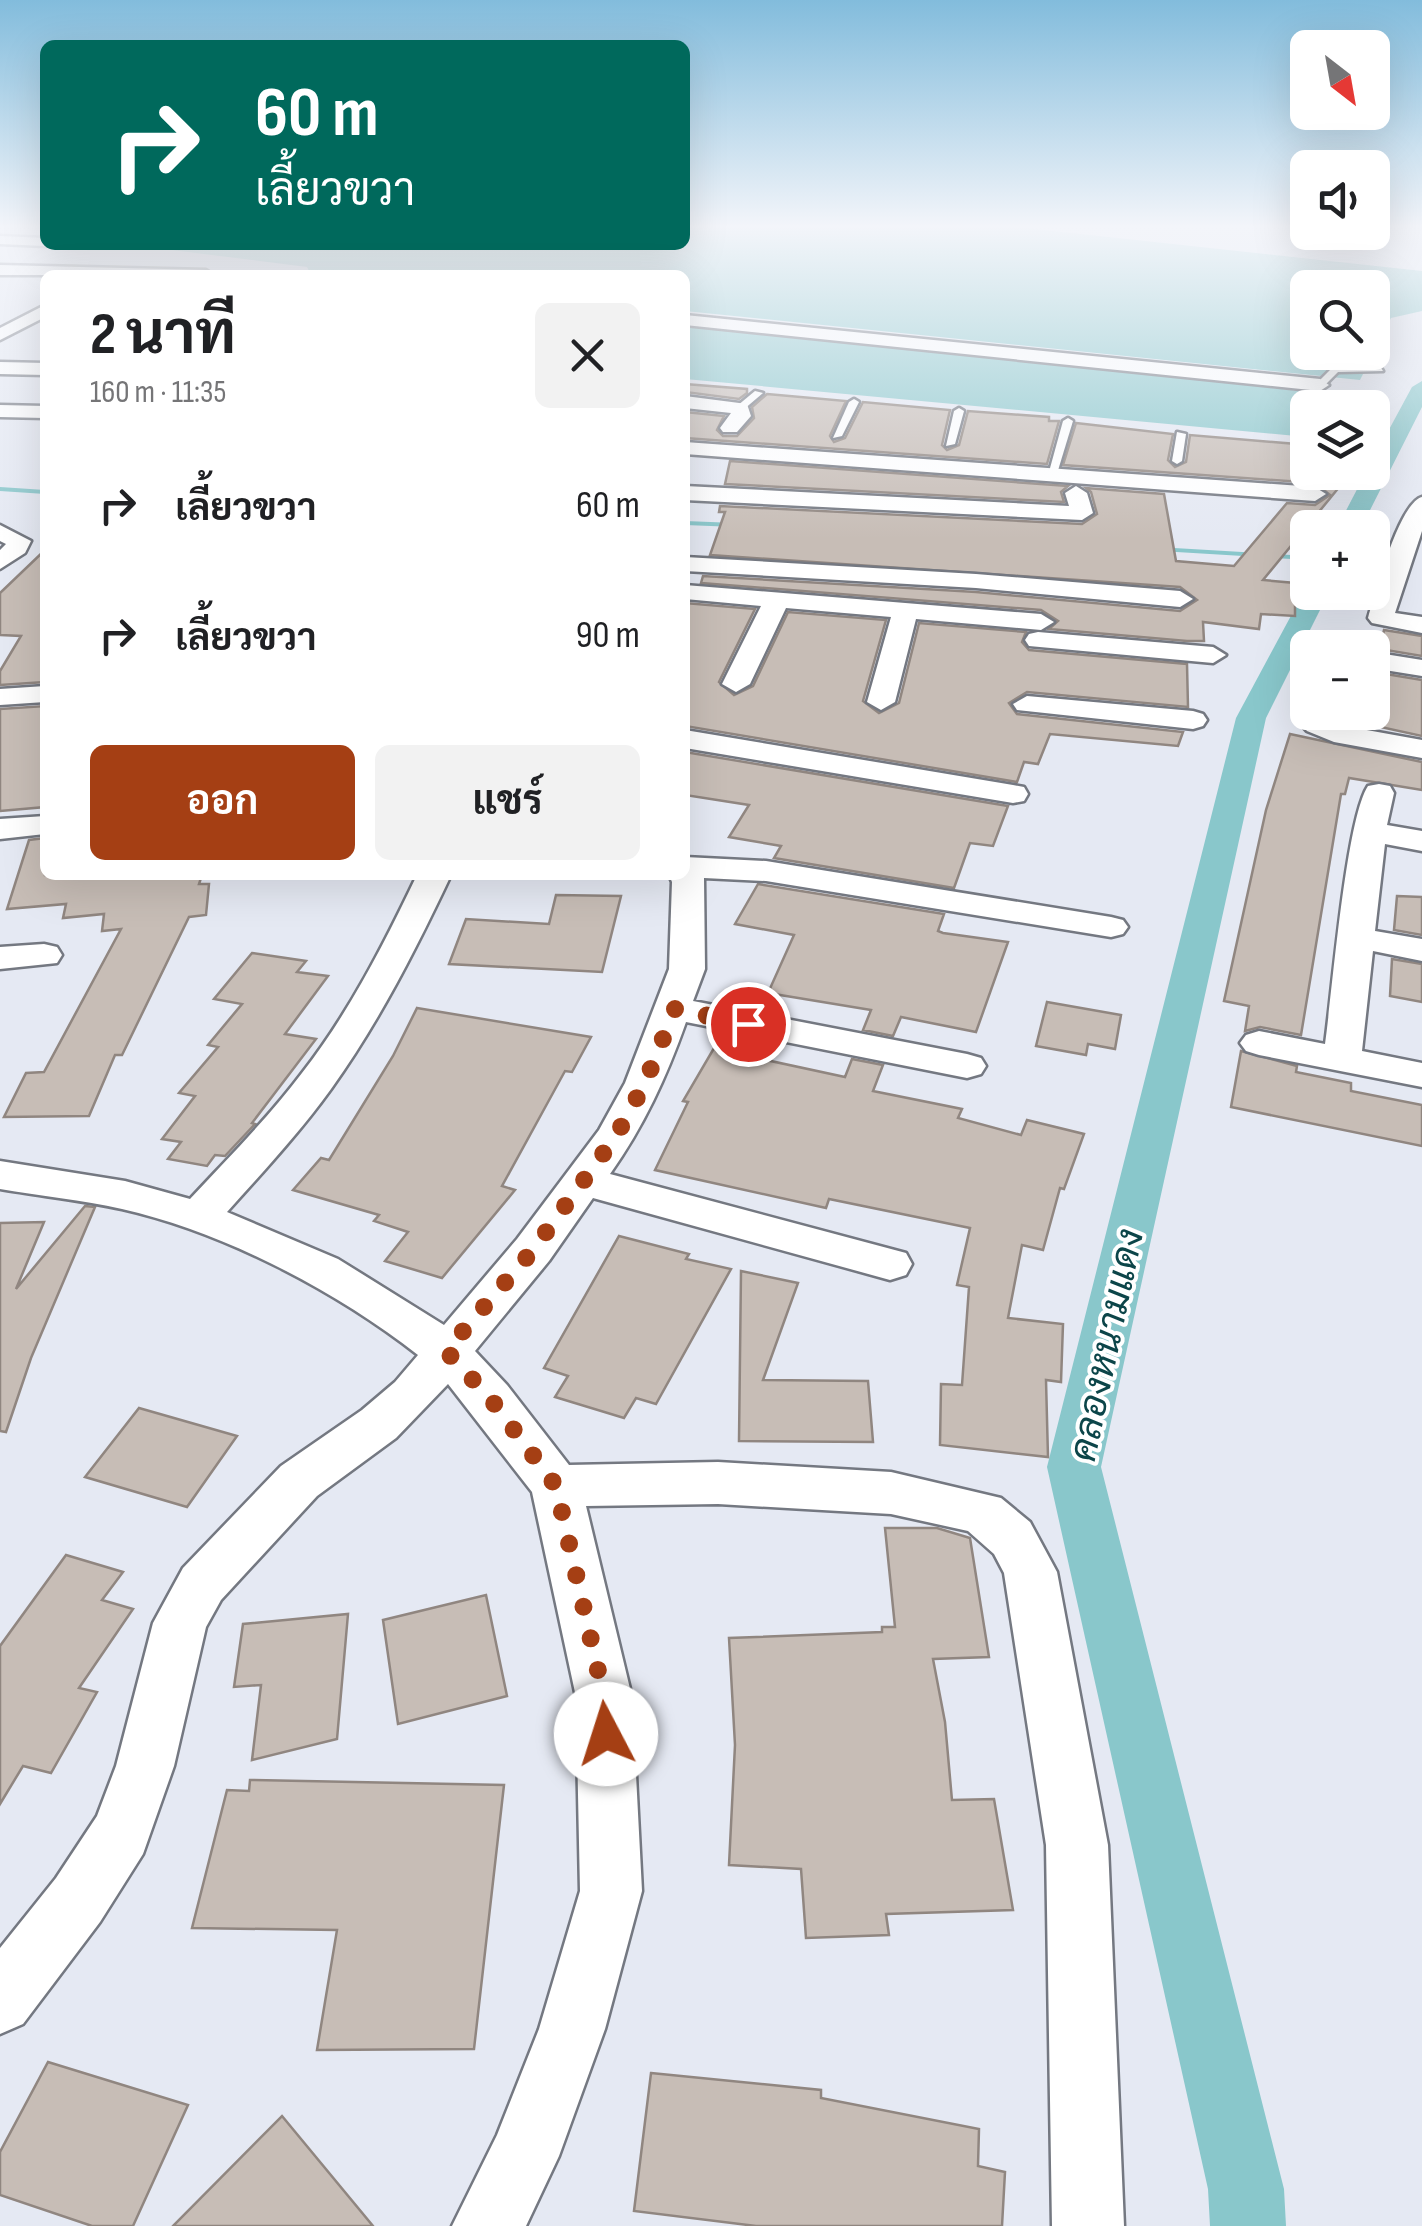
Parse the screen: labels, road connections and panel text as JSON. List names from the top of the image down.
{
  "water": ["คลองหนามแดง"],
  "north": "bottom right",
  "page": {
    "map_buttons": ["+", "−"],
    "turn": ["60 m", "เลี้ยวขวา"],
    "heading": ["2 นาที", "160 m · 11:35"],
    "list": [
      {
        "name": "เลี้ยวขวา",
        "value": "60 m"
      },
      {
        "name": "เลี้ยวขวา",
        "value": "90 m"
      }
    ],
    "buttons": ["ออก", "แชร์"]
  }
}
